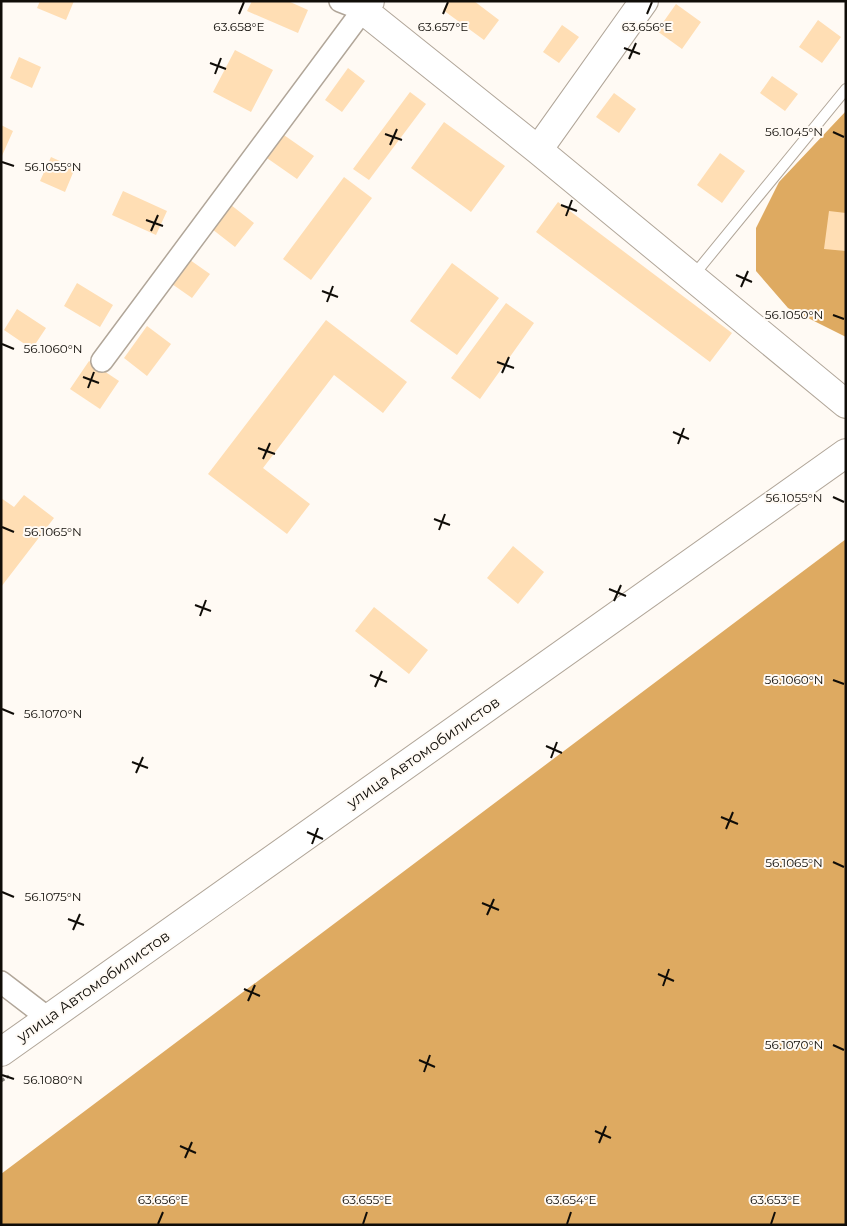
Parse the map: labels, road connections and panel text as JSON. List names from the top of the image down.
{
  "streets": {
    "main road": ["улица Автомобилистов"]
  },
  "coordinates": [
    "63.656°E",
    "63.658°E",
    "63.657°E",
    "56.1045°N",
    "56.1055°N",
    "56.1050°N",
    "56.1060°N",
    "56.1065°N",
    "56.1070°N",
    "56.1075°N",
    "56.1080°N",
    "63.655°E",
    "63.654°E",
    "63.653°E"
  ]
}
